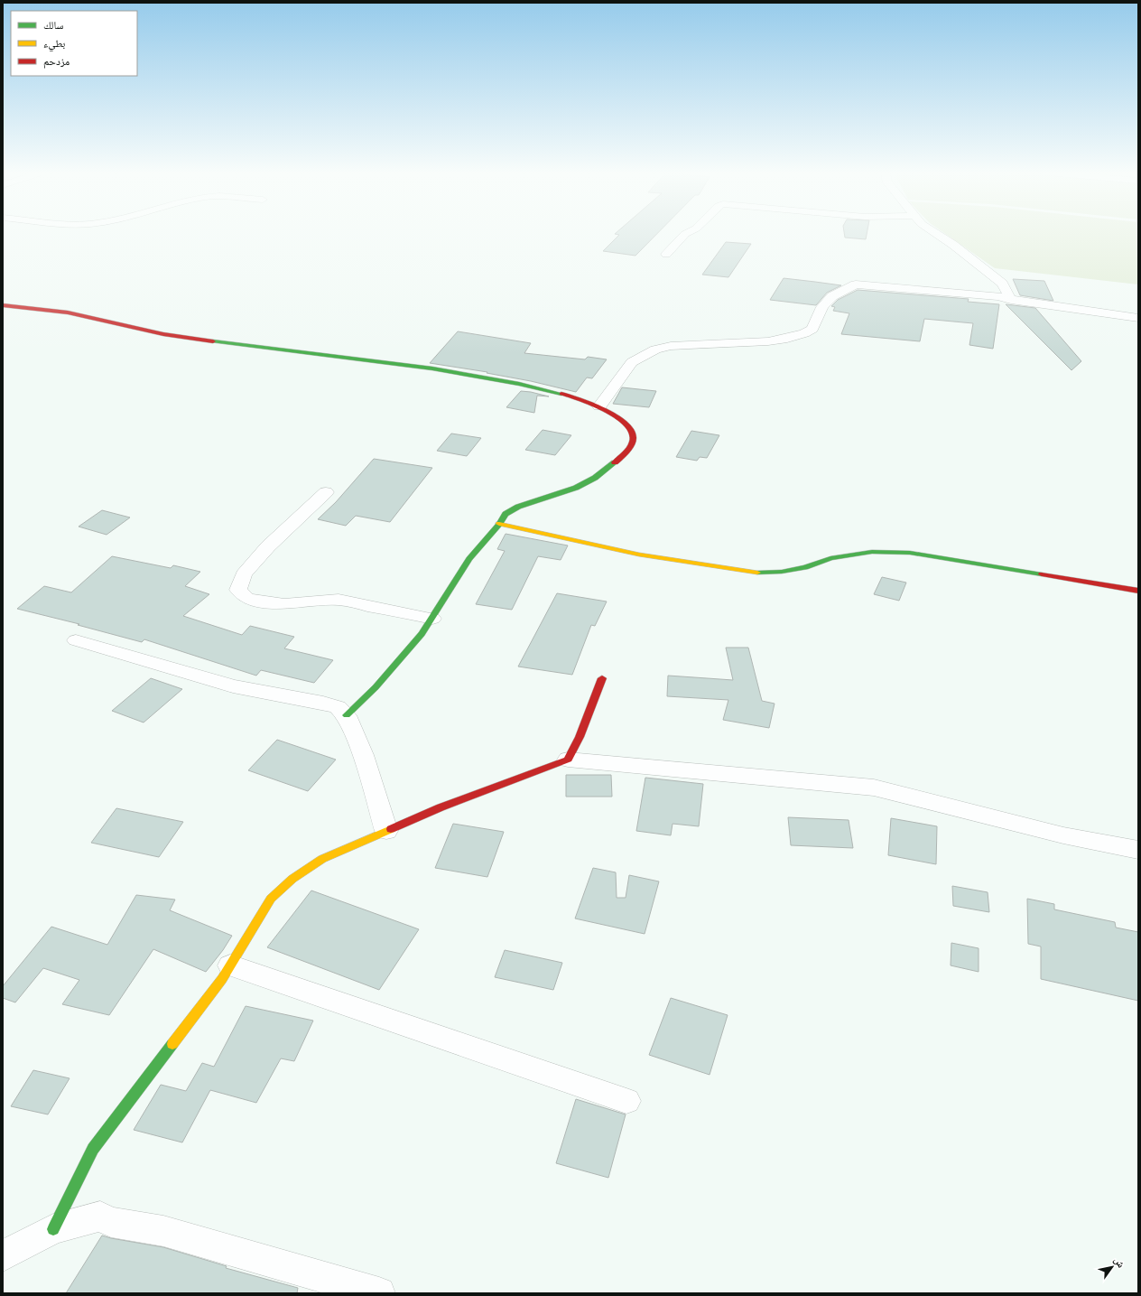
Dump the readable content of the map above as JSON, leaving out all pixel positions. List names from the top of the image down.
{
  "legend": ["سالك", "بطيء", "مزدحم"],
  "north": "top right"
}
